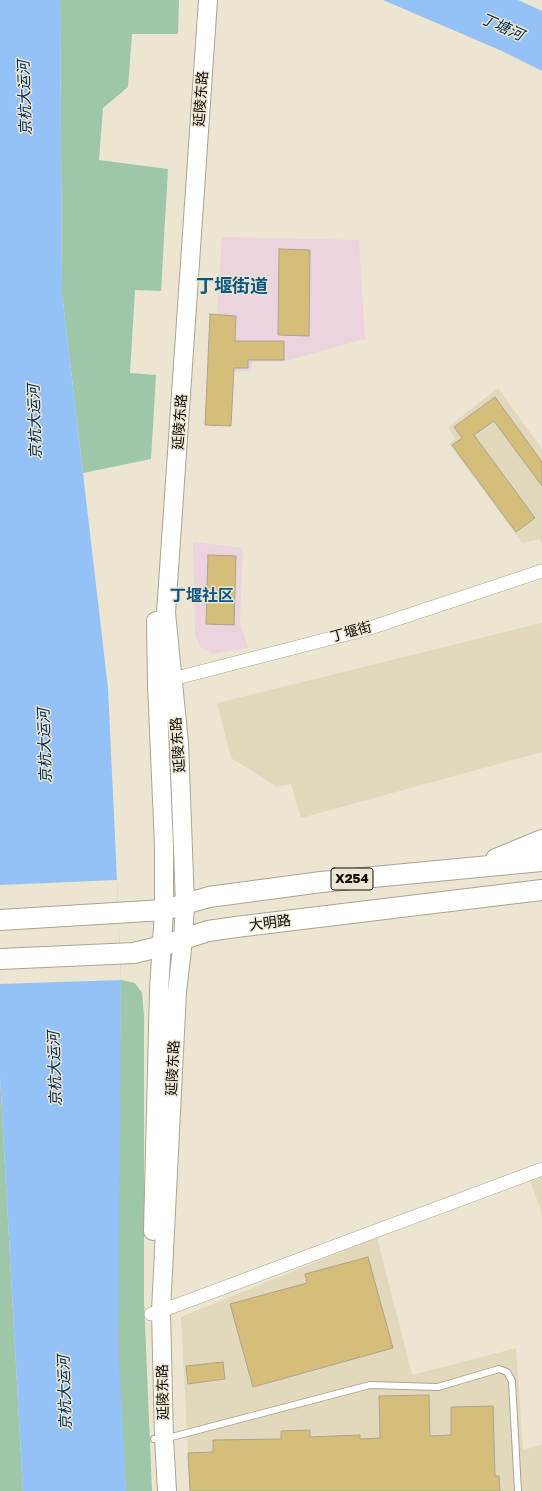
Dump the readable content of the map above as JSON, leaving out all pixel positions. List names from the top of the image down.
{
  "streets": {
    "main road": ["延陵东路", "X254", "大明路"],
    "street": ["丁堰街"]
  },
  "crossings": [
    ["延陵东路", "丁堰街"],
    ["延陵东路", "X254"],
    ["延陵东路", "大明路"]
  ],
  "districts": ["丁堰街道", "丁堰社区"],
  "water": ["丁塘河", "京杭大运河"]
}
